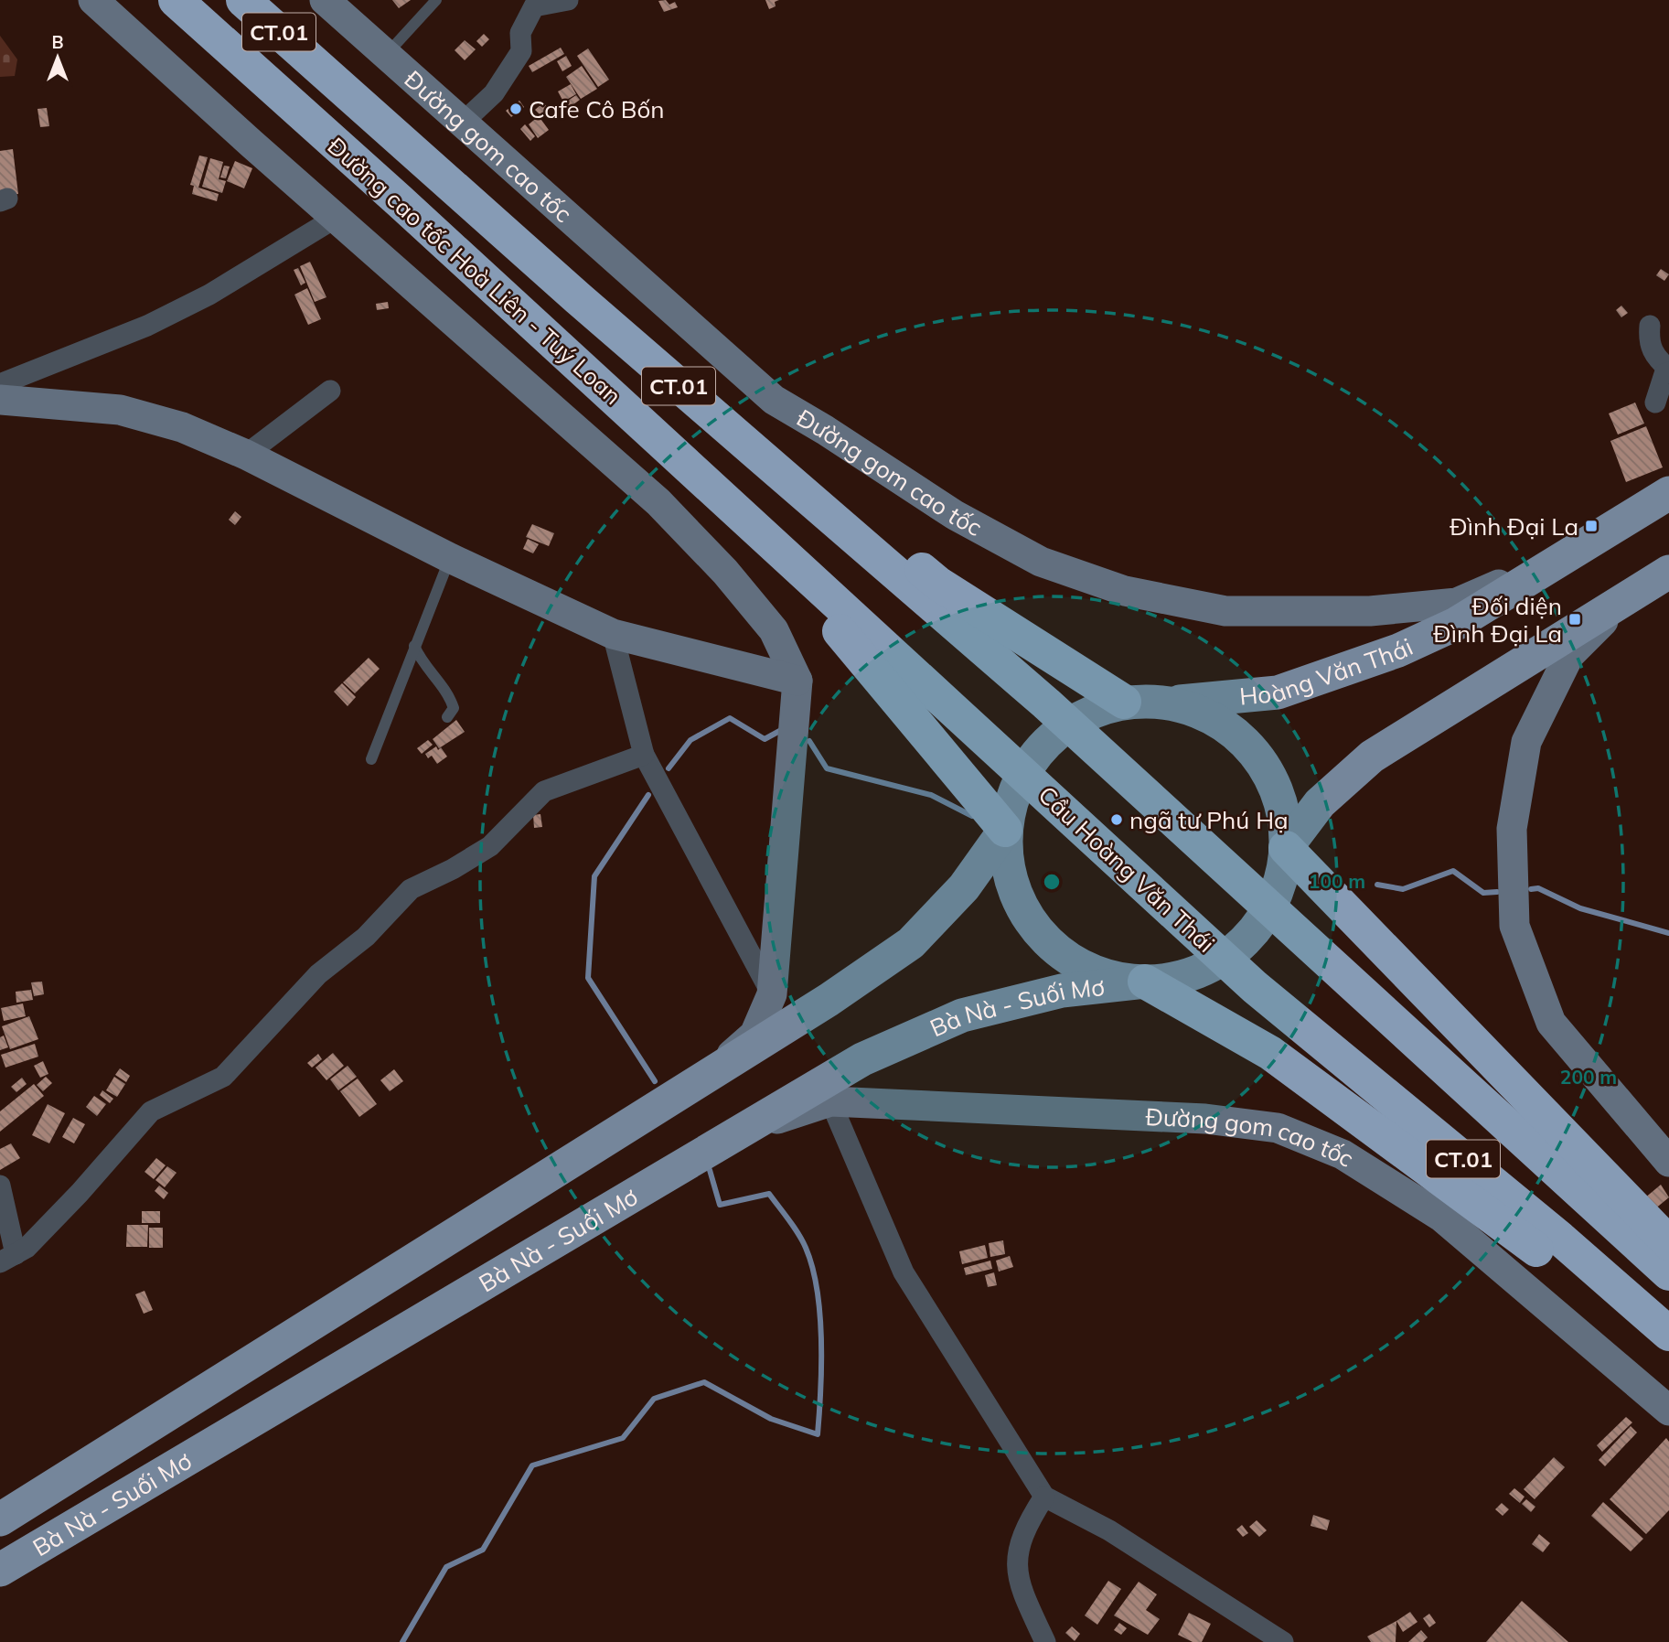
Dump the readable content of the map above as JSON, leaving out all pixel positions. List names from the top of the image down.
{
  "streets": {
    "highway": ["CT.01", "Đường cao tốc Hoà Liên - Tuý Loan", "Cầu Hoàng Văn Thái"],
    "main road": ["Đường gom cao tốc", "Hoàng Văn Thái", "Bà Nà - Suối Mơ"]
  },
  "crossings": [
    ["Đường gom cao tốc", "Hoàng Văn Thái"],
    ["Đường gom cao tốc", "Bà Nà - Suối Mơ"],
    ["Đường cao tốc Hoà Liên - Tuý Loan", "Cầu Hoàng Văn Thái"],
    ["Hoàng Văn Thái", "Bà Nà - Suối Mơ"]
  ],
  "places": {
    "other": ["Cafe Cô Bốn", "ngã tư Phú Hạ"],
    "transit": ["Đình Đại La", "Đối diện Đình Đại La"]
  },
  "north": "top",
  "rings": ["100 m", "200 m"]
}
